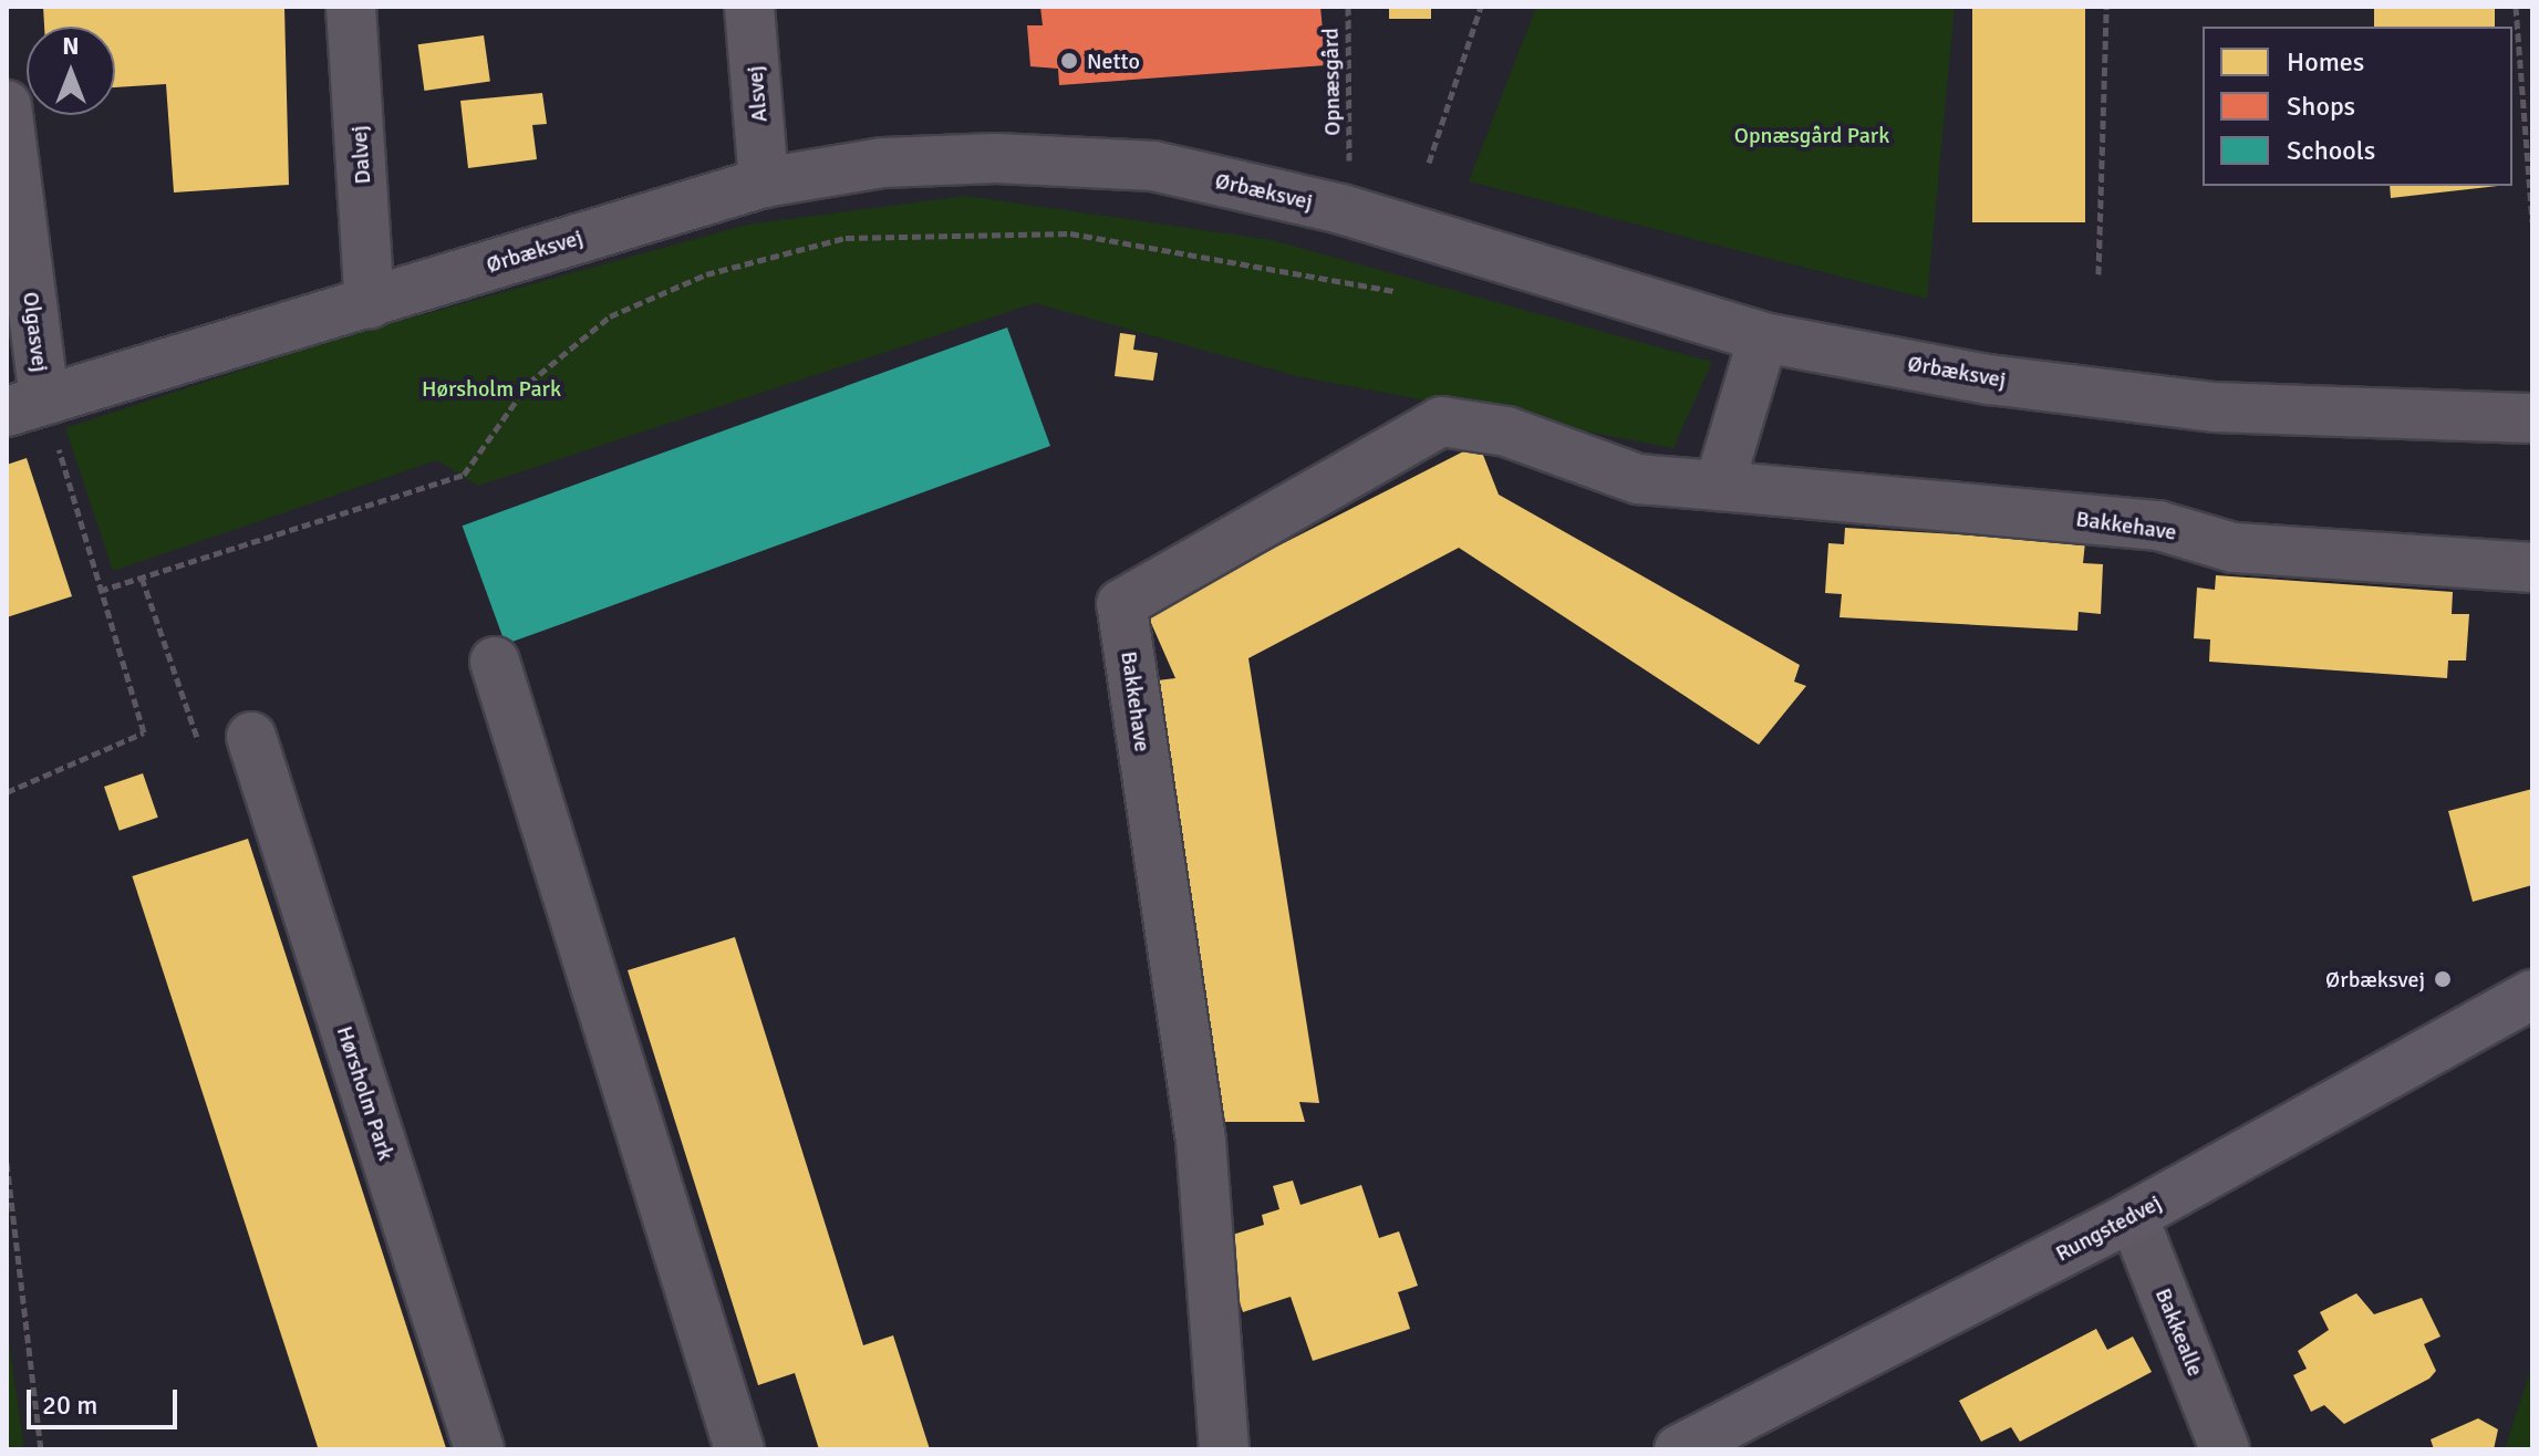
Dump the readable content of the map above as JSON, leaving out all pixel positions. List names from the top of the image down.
{
  "streets": {
    "main road": ["Rungstedvej"],
    "street": [
      "Alsvej",
      "Dalvej",
      "Ørbæksvej",
      "Olgasvej",
      "Bakkehave",
      "Hørsholm Park",
      "Bakkealle"
    ],
    "path": ["Opnæsgård"]
  },
  "crossings": [
    ["Opnæsgård", "Ørbæksvej"],
    ["Alsvej", "Ørbæksvej"],
    ["Dalvej", "Ørbæksvej"],
    ["Ørbæksvej", "Olgasvej"],
    ["Rungstedvej", "Bakkealle"]
  ],
  "parks": ["Opnæsgård Park", "Hørsholm Park"],
  "places": ["Netto", "Ørbæksvej"],
  "legend": ["Homes", "Shops", "Schools"],
  "scale_bar": "20 m",
  "north": "top"
}
